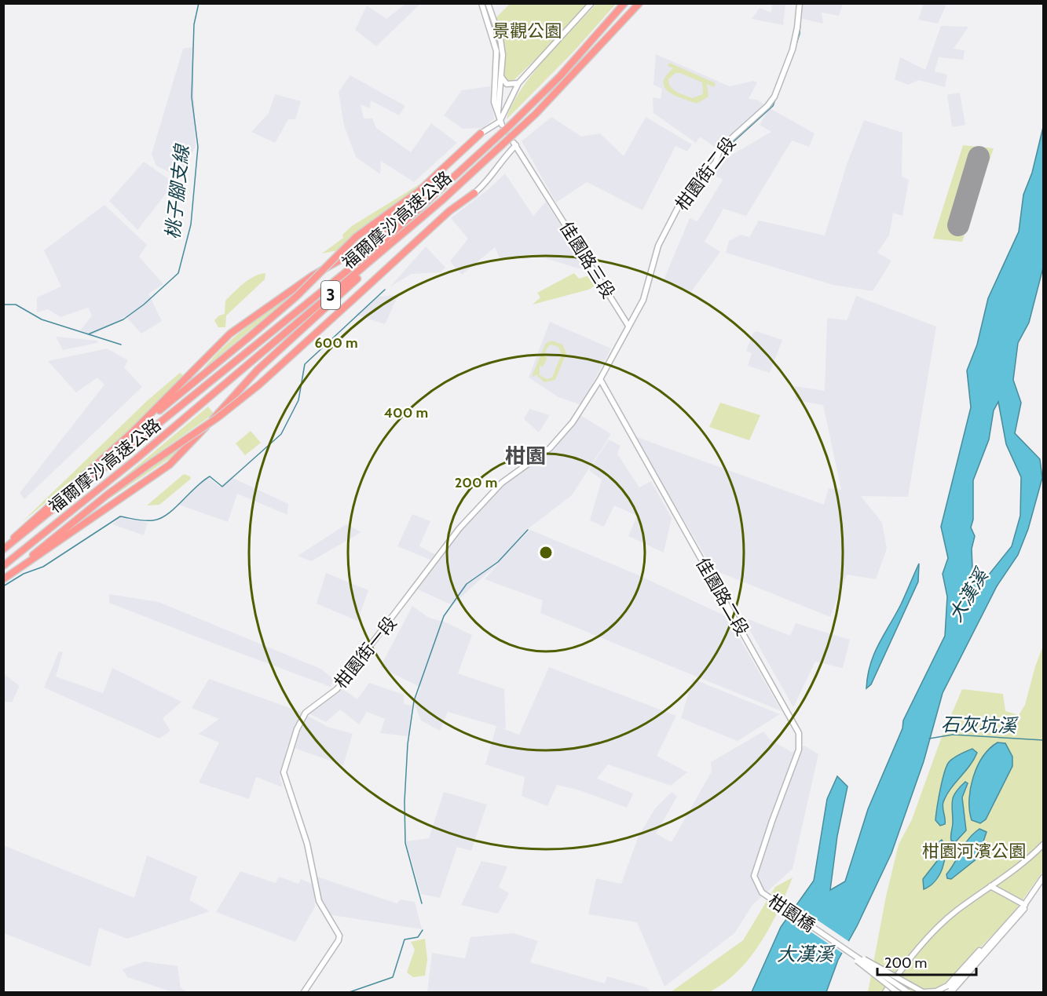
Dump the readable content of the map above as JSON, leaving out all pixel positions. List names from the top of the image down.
{
  "streets": {
    "highway": ["福爾摩沙高速公路", "3"],
    "street": [
      "柑園街二段",
      "佳園路三段",
      "佳園路二段",
      "柑園街一段",
      "柑園橋"
    ]
  },
  "crossings": [
    ["柑園街二段", "佳園路三段"],
    ["佳園路二段", "柑園街一段"],
    ["佳園路二段", "柑園橋"]
  ],
  "districts": ["柑園"],
  "water": ["桃子腳支線", "大漢溪", "石灰坑溪"],
  "parks": ["景觀公園", "柑園河濱公園"],
  "scale_bar": "200 m",
  "rings": ["600 m", "400 m", "200 m"]
}
